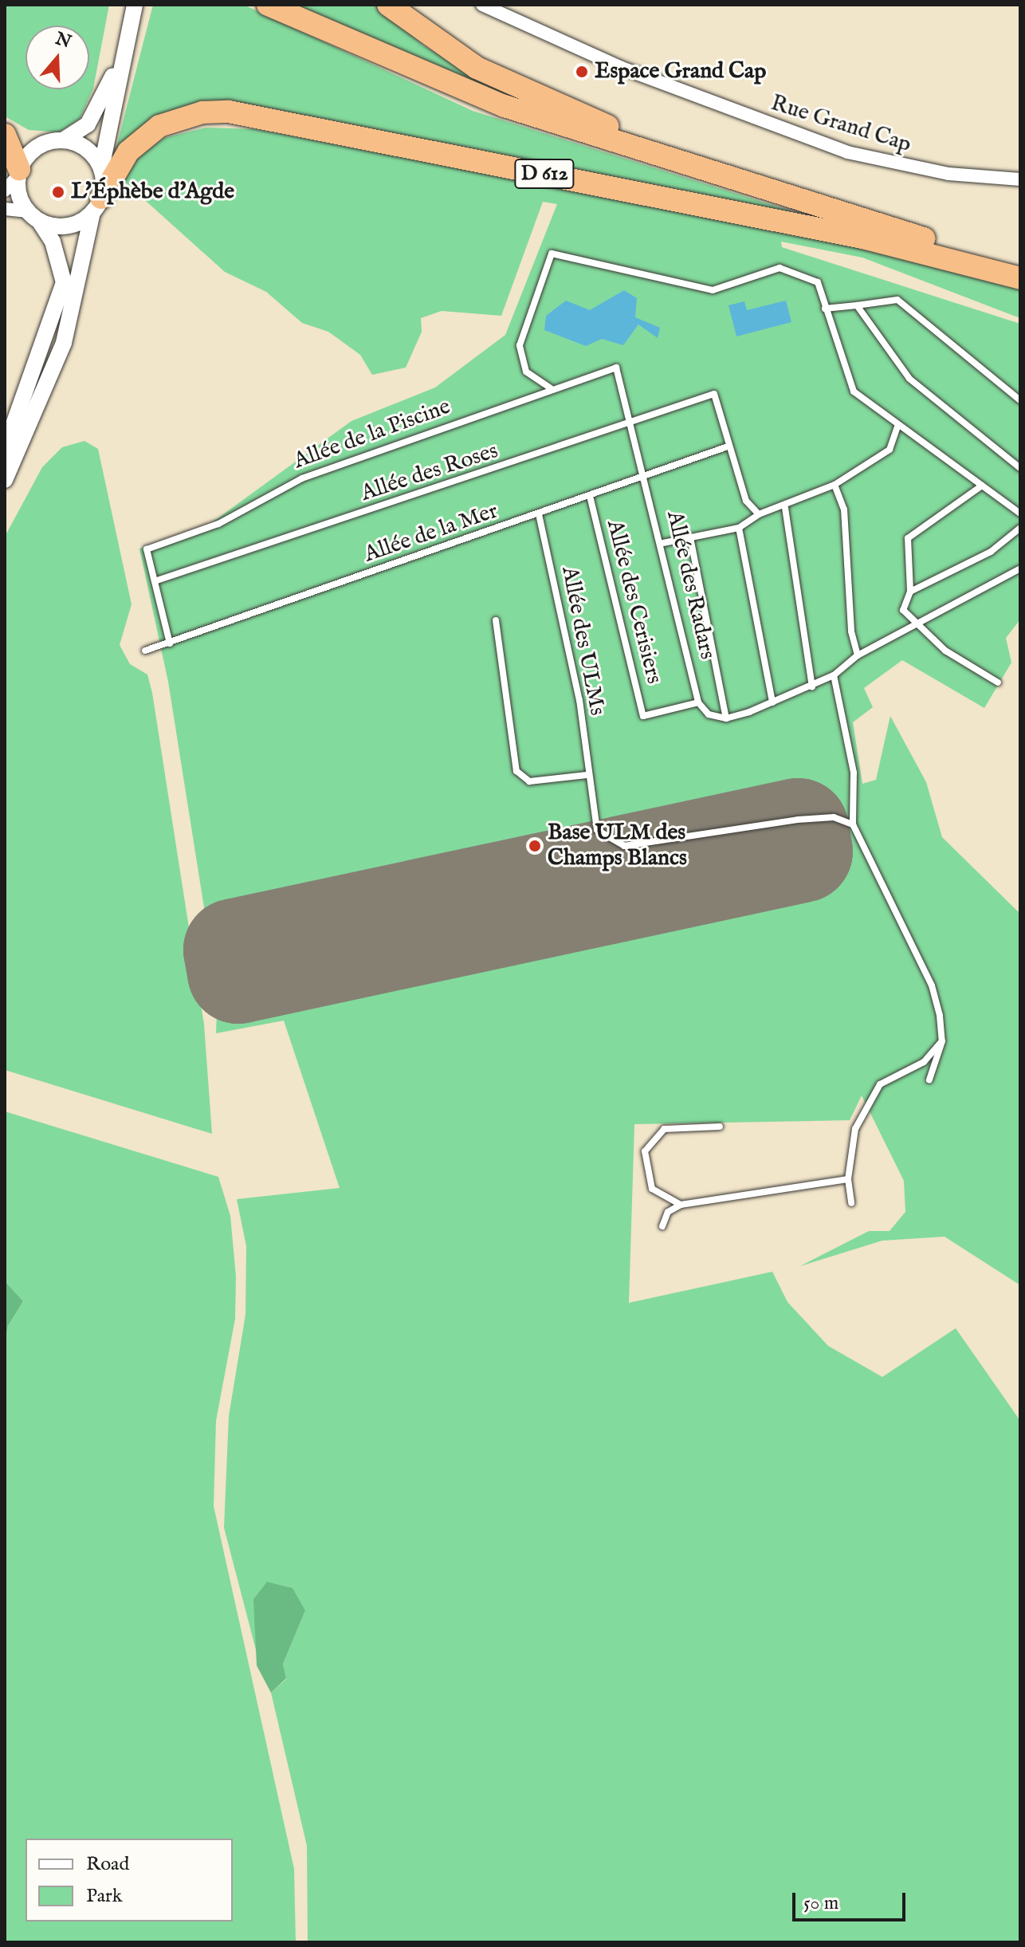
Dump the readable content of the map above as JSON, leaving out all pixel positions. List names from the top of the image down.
{
  "streets": {
    "highway": ["D 612"],
    "street": ["Rue Grand Cap"],
    "lane": [
      "Allée de la Piscine",
      "Allée des Roses",
      "Allée de la Mer",
      "Allée des Radars",
      "Allée des Cerisiers",
      "Allée des ULMs"
    ]
  },
  "crossings": [
    ["Allée de la Piscine", "Allée des Roses"],
    ["Allée de la Piscine", "Allée des Radars"],
    ["Allée des Roses", "Allée de la Mer"],
    ["Allée des Roses", "Allée des Radars"],
    ["Allée de la Mer", "Allée des Radars"],
    ["Allée de la Mer", "Allée des Cerisiers"],
    ["Allée de la Mer", "Allée des ULMs"],
    ["Allée des Radars", "Allée des Cerisiers"]
  ],
  "places": ["Espace Grand Cap", "L'Éphèbe d'Agde", "Base ULM des Champs Blancs"],
  "legend": ["Road", "Park"],
  "scale_bar": "50 m",
  "north": "top"
}
